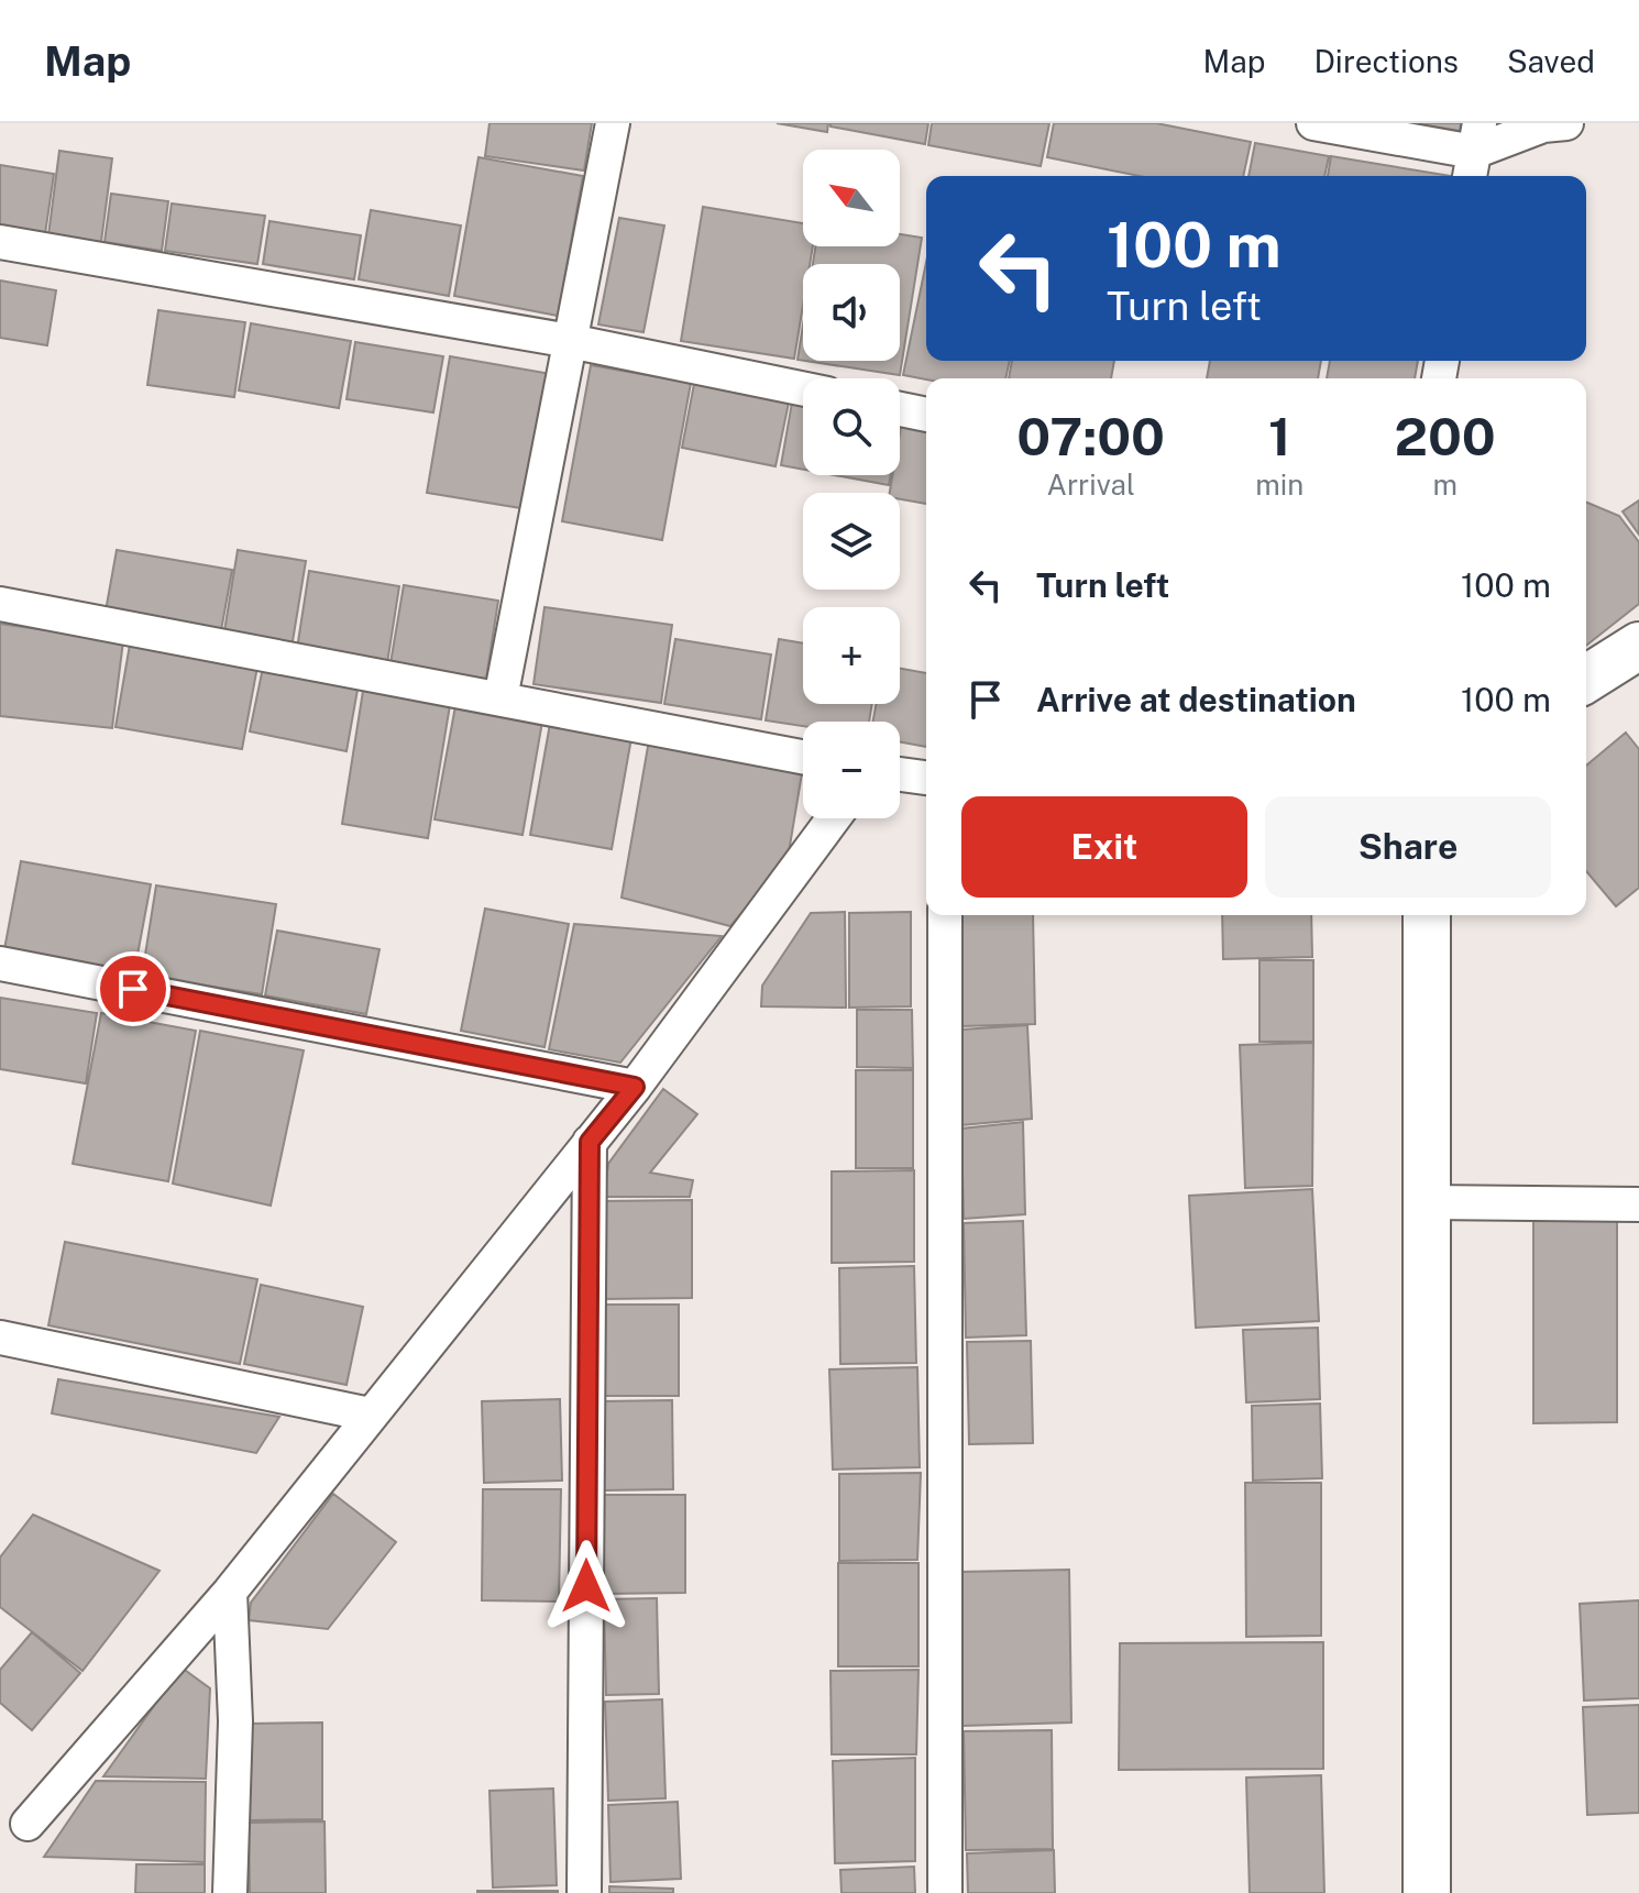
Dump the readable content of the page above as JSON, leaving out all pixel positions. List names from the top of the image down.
{
  "north": "top left",
  "page": {
    "header": "Map",
    "nav": ["Map", "Directions", "Saved"],
    "map_buttons": ["+", "−"],
    "turn": ["100 m", "Turn left"],
    "eta": [
      "07:00",
      "Arrival",
      "1",
      "min",
      "200",
      "m"
    ],
    "list": [
      {
        "name": "Turn left",
        "value": "100 m"
      },
      {
        "name": "Arrive at destination",
        "value": "100 m"
      }
    ],
    "buttons": ["Exit", "Share"]
  }
}
